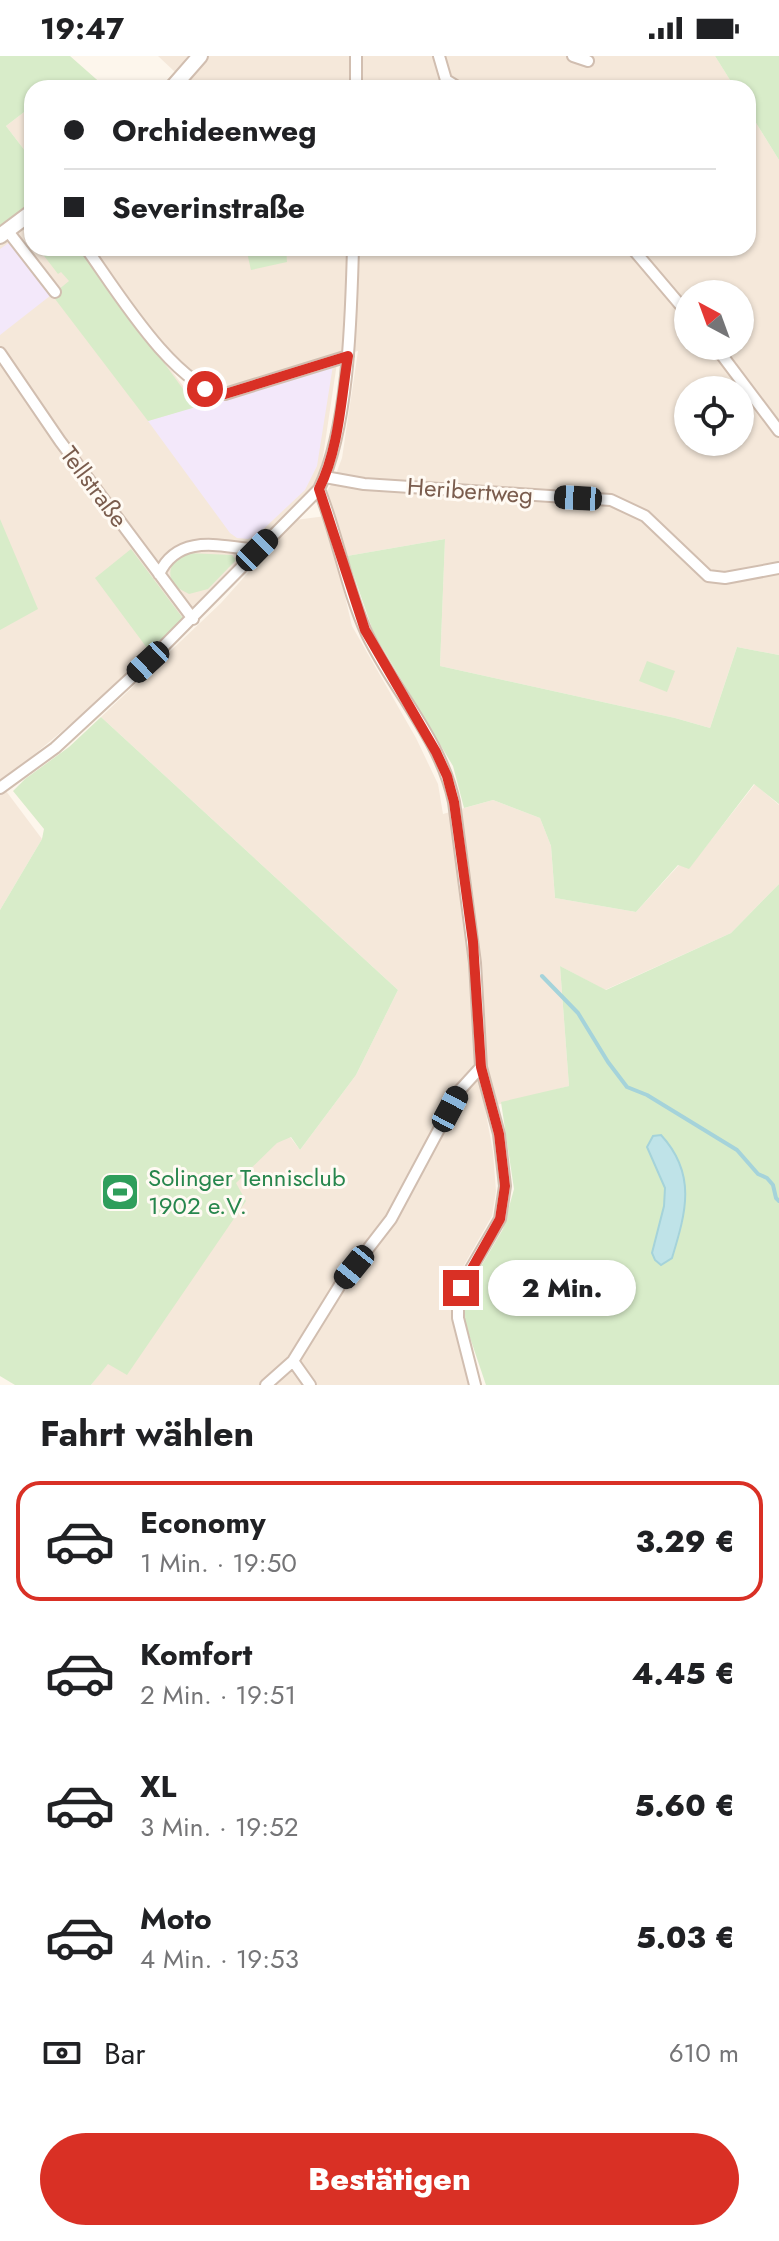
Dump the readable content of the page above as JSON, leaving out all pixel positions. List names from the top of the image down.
{
  "streets": {
    "street": ["Tellstraße", "Heribertweg"]
  },
  "places": {
    "sports": ["Solinger Tennisclub 1902 e.V."]
  },
  "north": "top left",
  "page": {
    "status": "19:47",
    "banner": ["Orchideenweg", "Severinstraße"],
    "bubble": "2 Min.",
    "heading": "Fahrt wählen",
    "list": [
      {
        "name": "Economy",
        "note": "1 Min. · 19:50",
        "value": "3.29 €"
      },
      {
        "name": "Komfort",
        "note": "2 Min. · 19:51",
        "value": "4.45 €"
      },
      {
        "name": "XL",
        "note": "3 Min. · 19:52",
        "value": "5.60 €"
      },
      {
        "name": "Moto",
        "note": "4 Min. · 19:53",
        "value": "5.03 €"
      }
    ],
    "pay": ["Bar", "610 m"],
    "buttons": "Bestätigen"
  }
}
